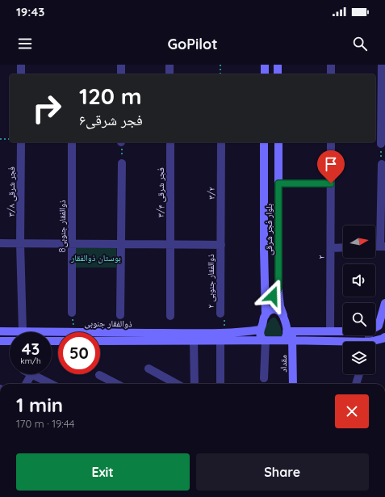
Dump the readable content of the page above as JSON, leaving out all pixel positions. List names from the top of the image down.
{
  "streets": {
    "main road": ["بلوار فجر شرقی", "ذوالفقار جنوبی", "مقداد"],
    "street": [
      "۳/۸ فجر شرقی",
      "۳/۴ فجر شرقی",
      "۳/۲",
      "8ذوالفقار جنوبی",
      "۲",
      "۲ ذوالفقار جنوبی"
    ]
  },
  "crossings": [
    ["۳/۸ فجر شرقی", "ذوالفقار جنوبی"],
    ["۳/۲", "۲ ذوالفقار جنوبی"],
    ["بلوار فجر شرقی", "مقداد"],
    ["۲ ذوالفقار جنوبی", "ذوالفقار جنوبی"],
    ["ذوالفقار جنوبی", "مقداد"]
  ],
  "parks": ["بوستان ذوالفقار"],
  "north": "right",
  "page": {
    "status": "19:43",
    "header": "GoPilot",
    "turn": ["120 m", "فجر شرقی۶"],
    "speed": "43 km/h",
    "limit": "50",
    "heading": ["1 min", "170 m · 19:44"],
    "buttons": ["Exit", "Share"]
  }
}
